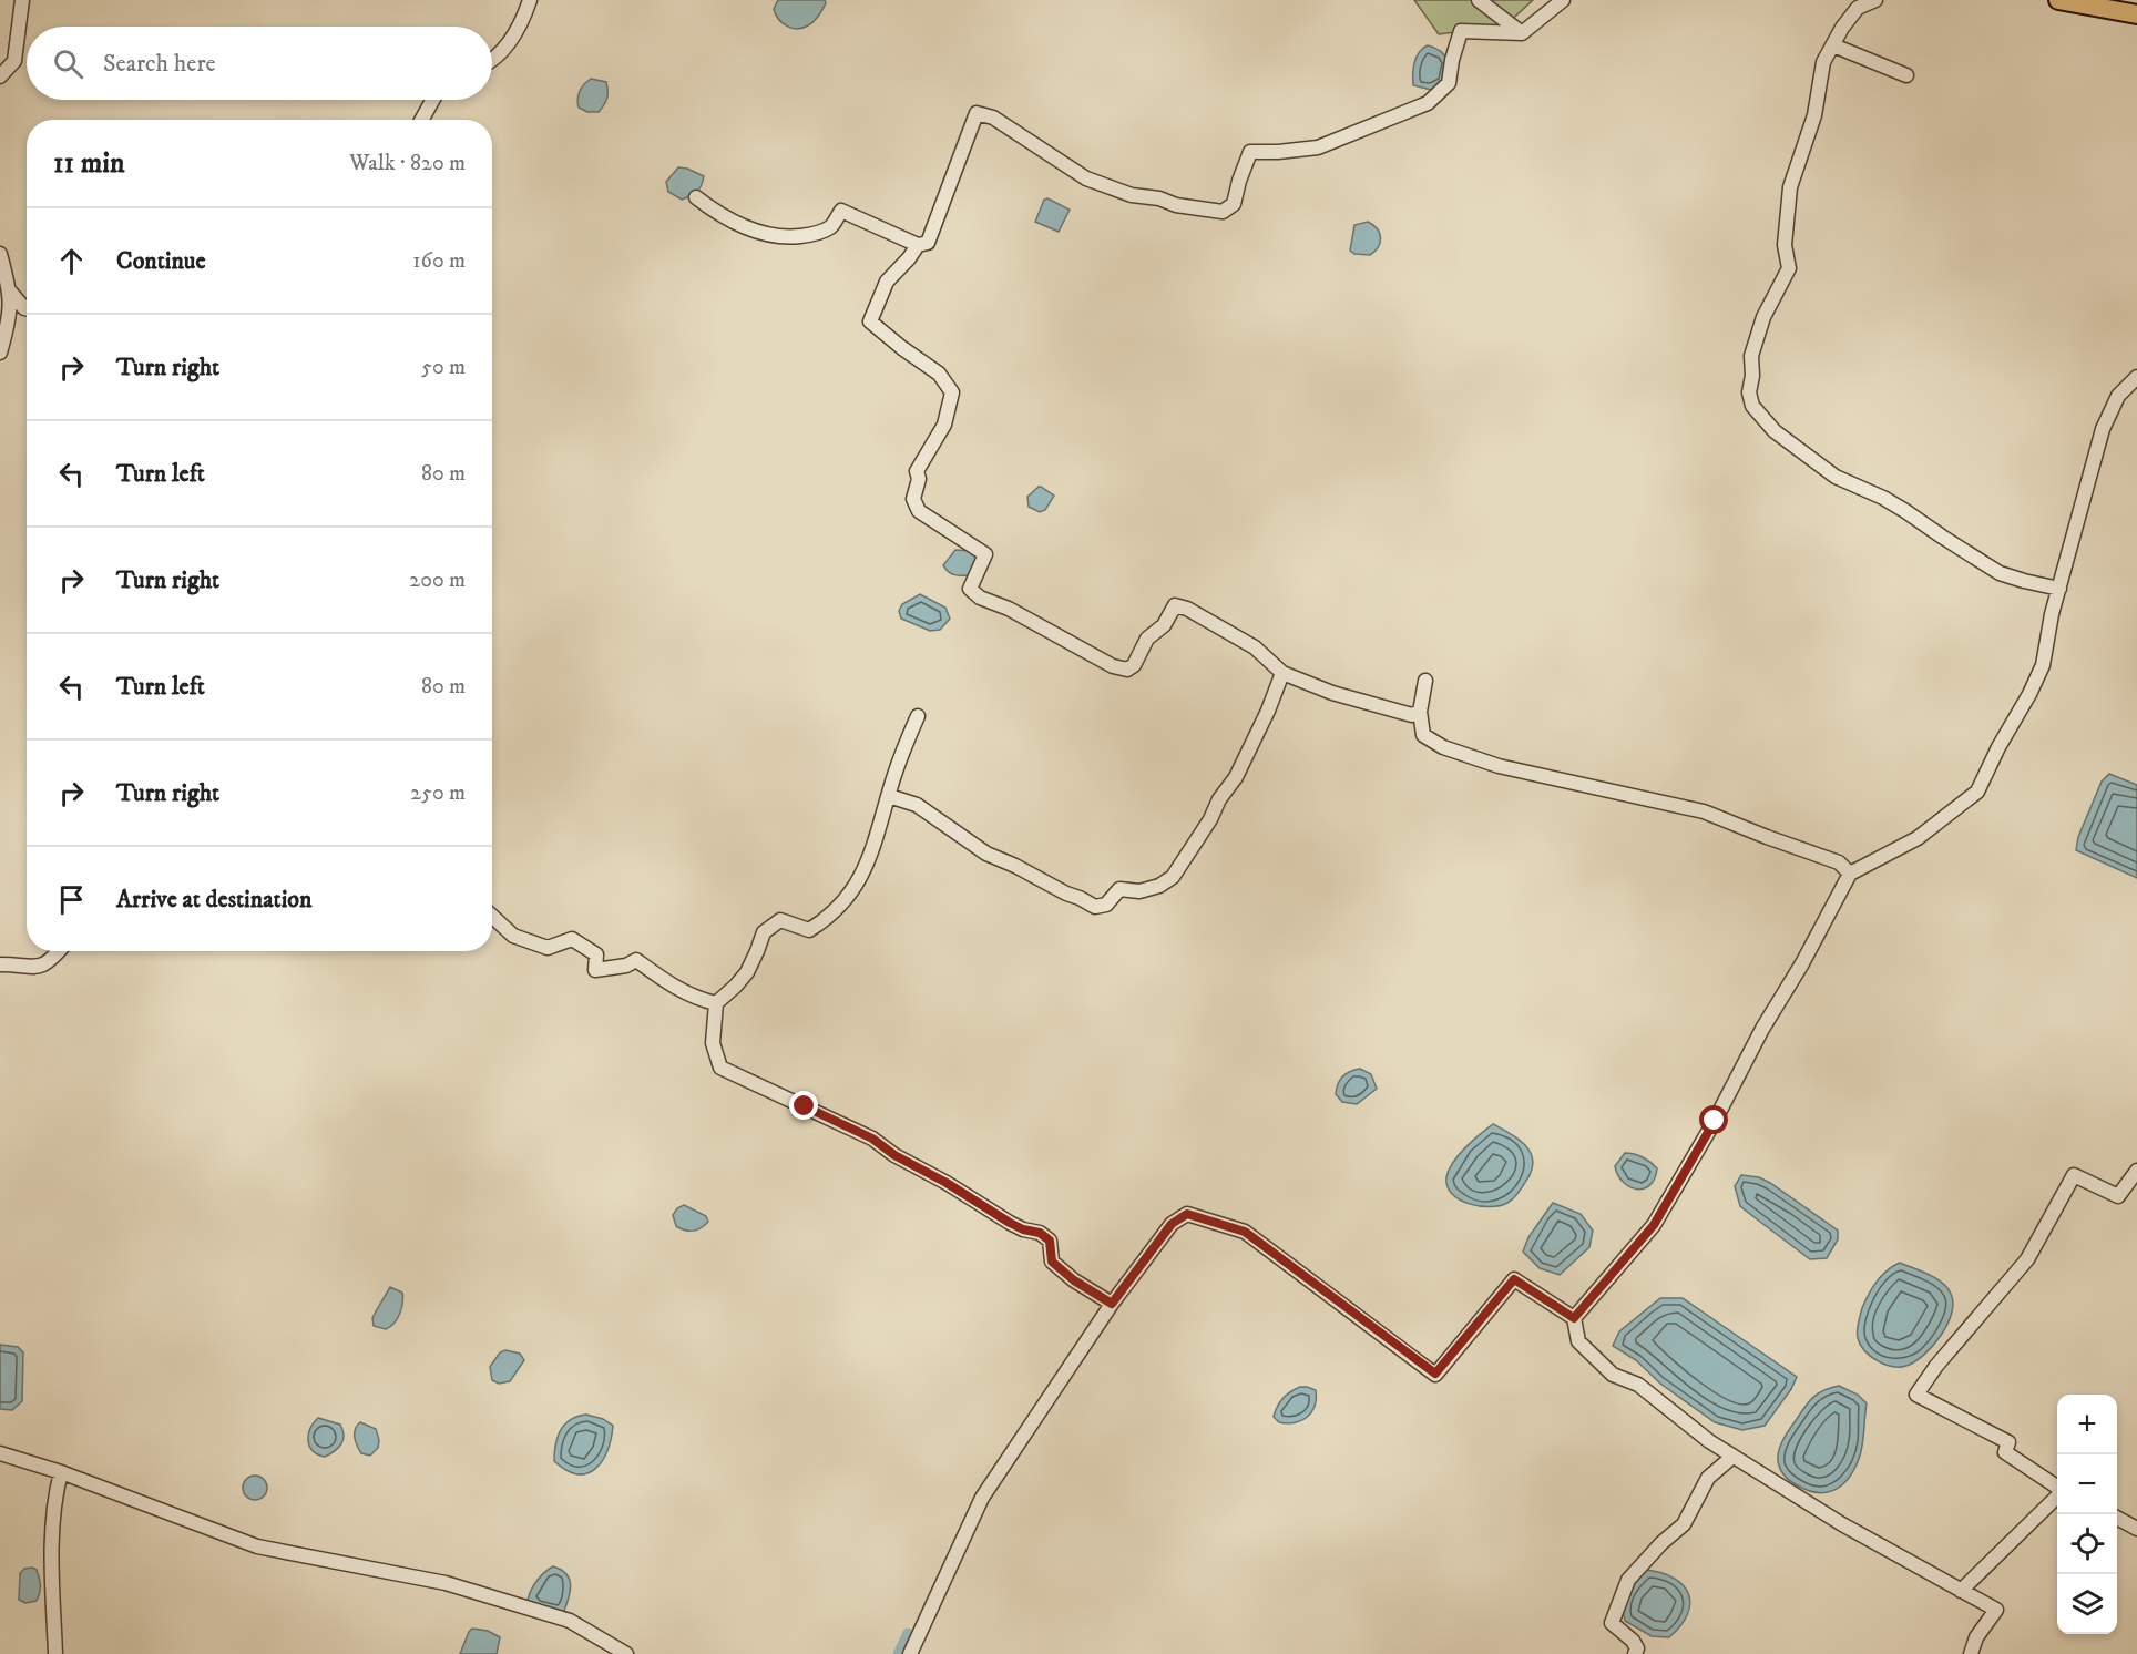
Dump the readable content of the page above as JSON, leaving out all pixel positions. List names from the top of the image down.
{
  "page": {
    "search": "Search here",
    "heading": ["11 min", "Walk · 820 m"],
    "list": [
      ["Continue", "160 m"],
      ["Turn right", "50 m"],
      ["Turn left", "80 m"],
      ["Turn right", "200 m"],
      ["Turn left", "80 m"],
      ["Turn right", "250 m"],
      "Arrive at destination"
    ],
    "map_buttons": ["+", "−"]
  }
}
